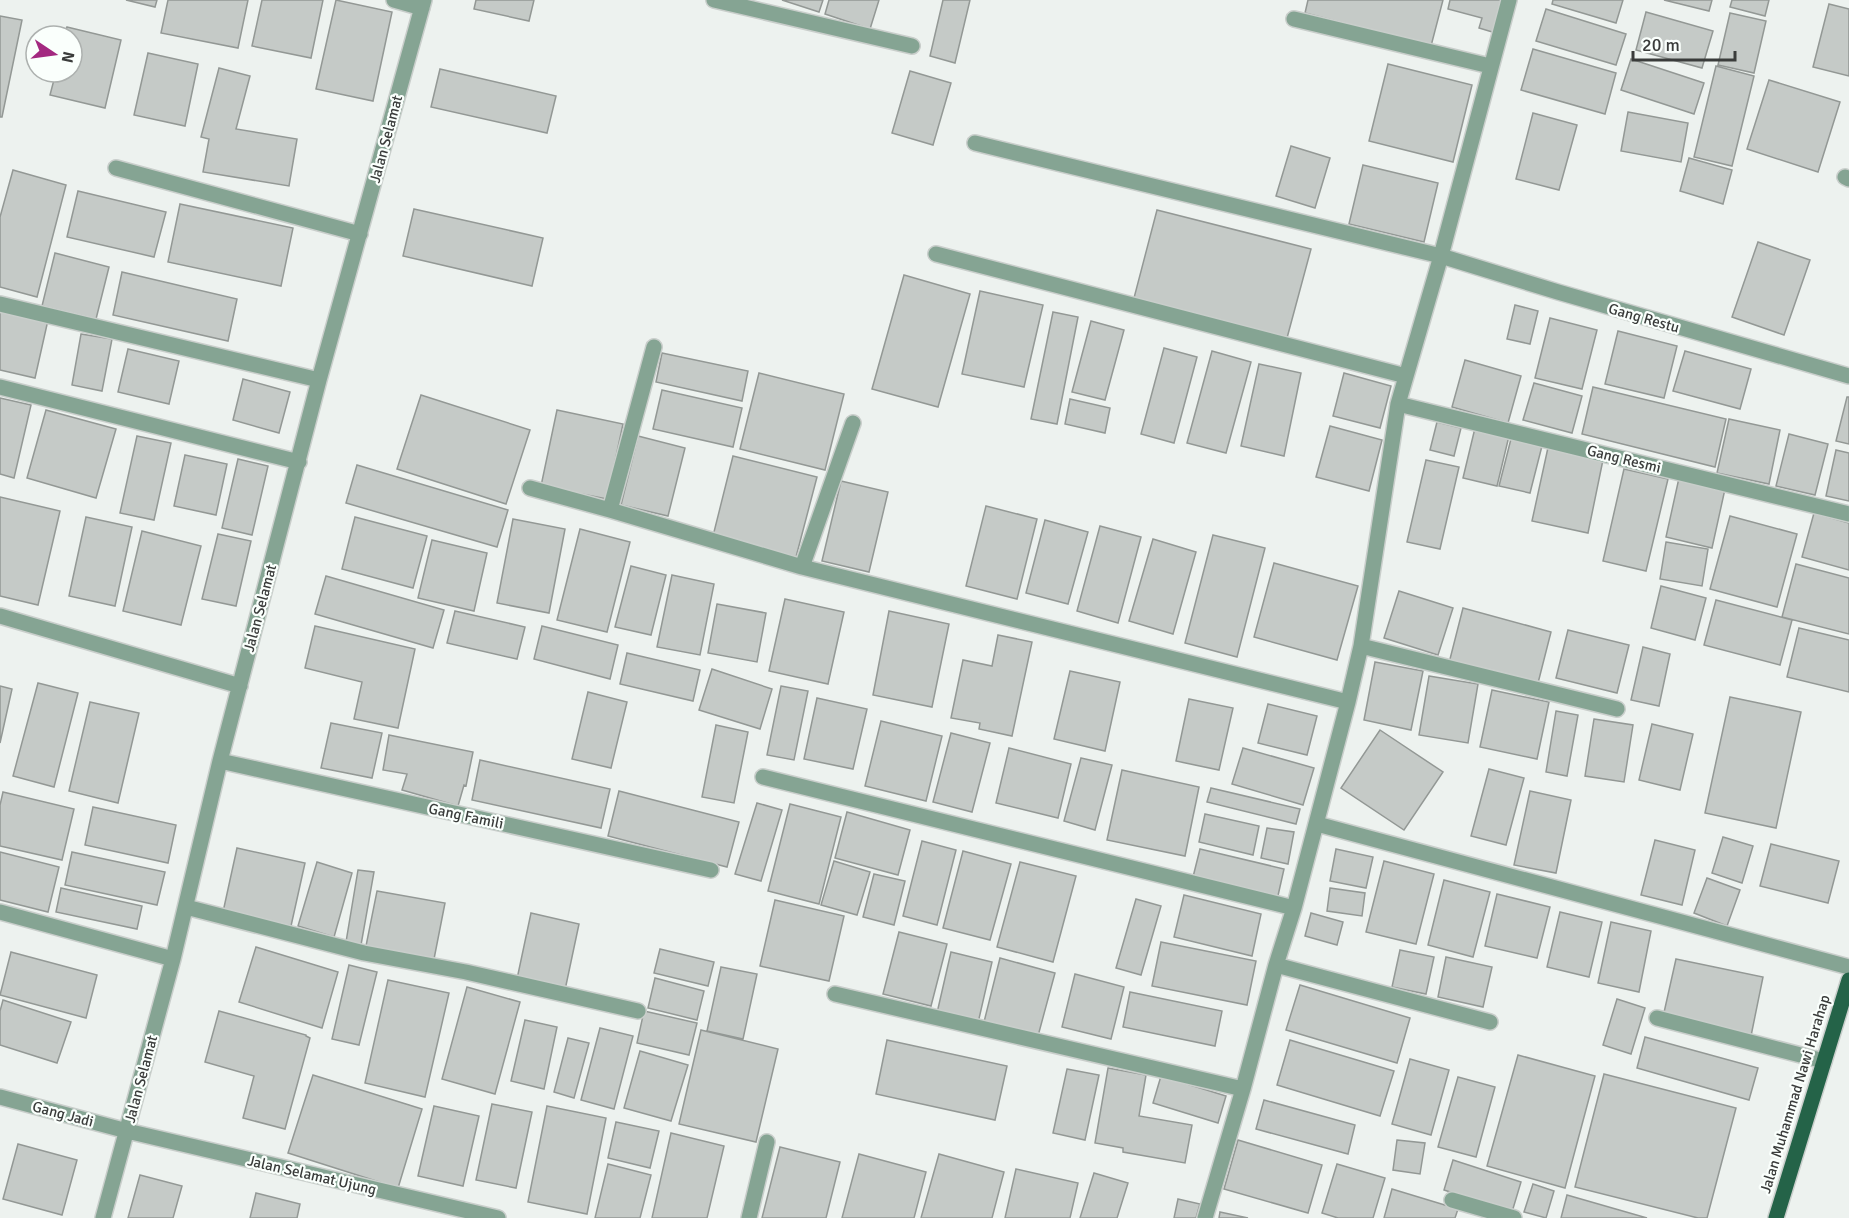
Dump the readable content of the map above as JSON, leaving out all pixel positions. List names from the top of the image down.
{
  "streets": {
    "main road": ["Jalan Muhammad Nawi Harahap"],
    "street": [
      "Jalan Selamat",
      "Gang Restu",
      "Gang Resmi",
      "Gang Famili",
      "Gang Jadi",
      "Jalan Selamat Ujung"
    ]
  },
  "crossings": [
    ["Jalan Selamat", "Gang Famili"],
    ["Jalan Selamat", "Gang Jadi"],
    ["Jalan Selamat", "Jalan Selamat Ujung"],
    ["Gang Jadi", "Jalan Selamat Ujung"]
  ],
  "scale_bar": "20 m",
  "north": "right"
}
